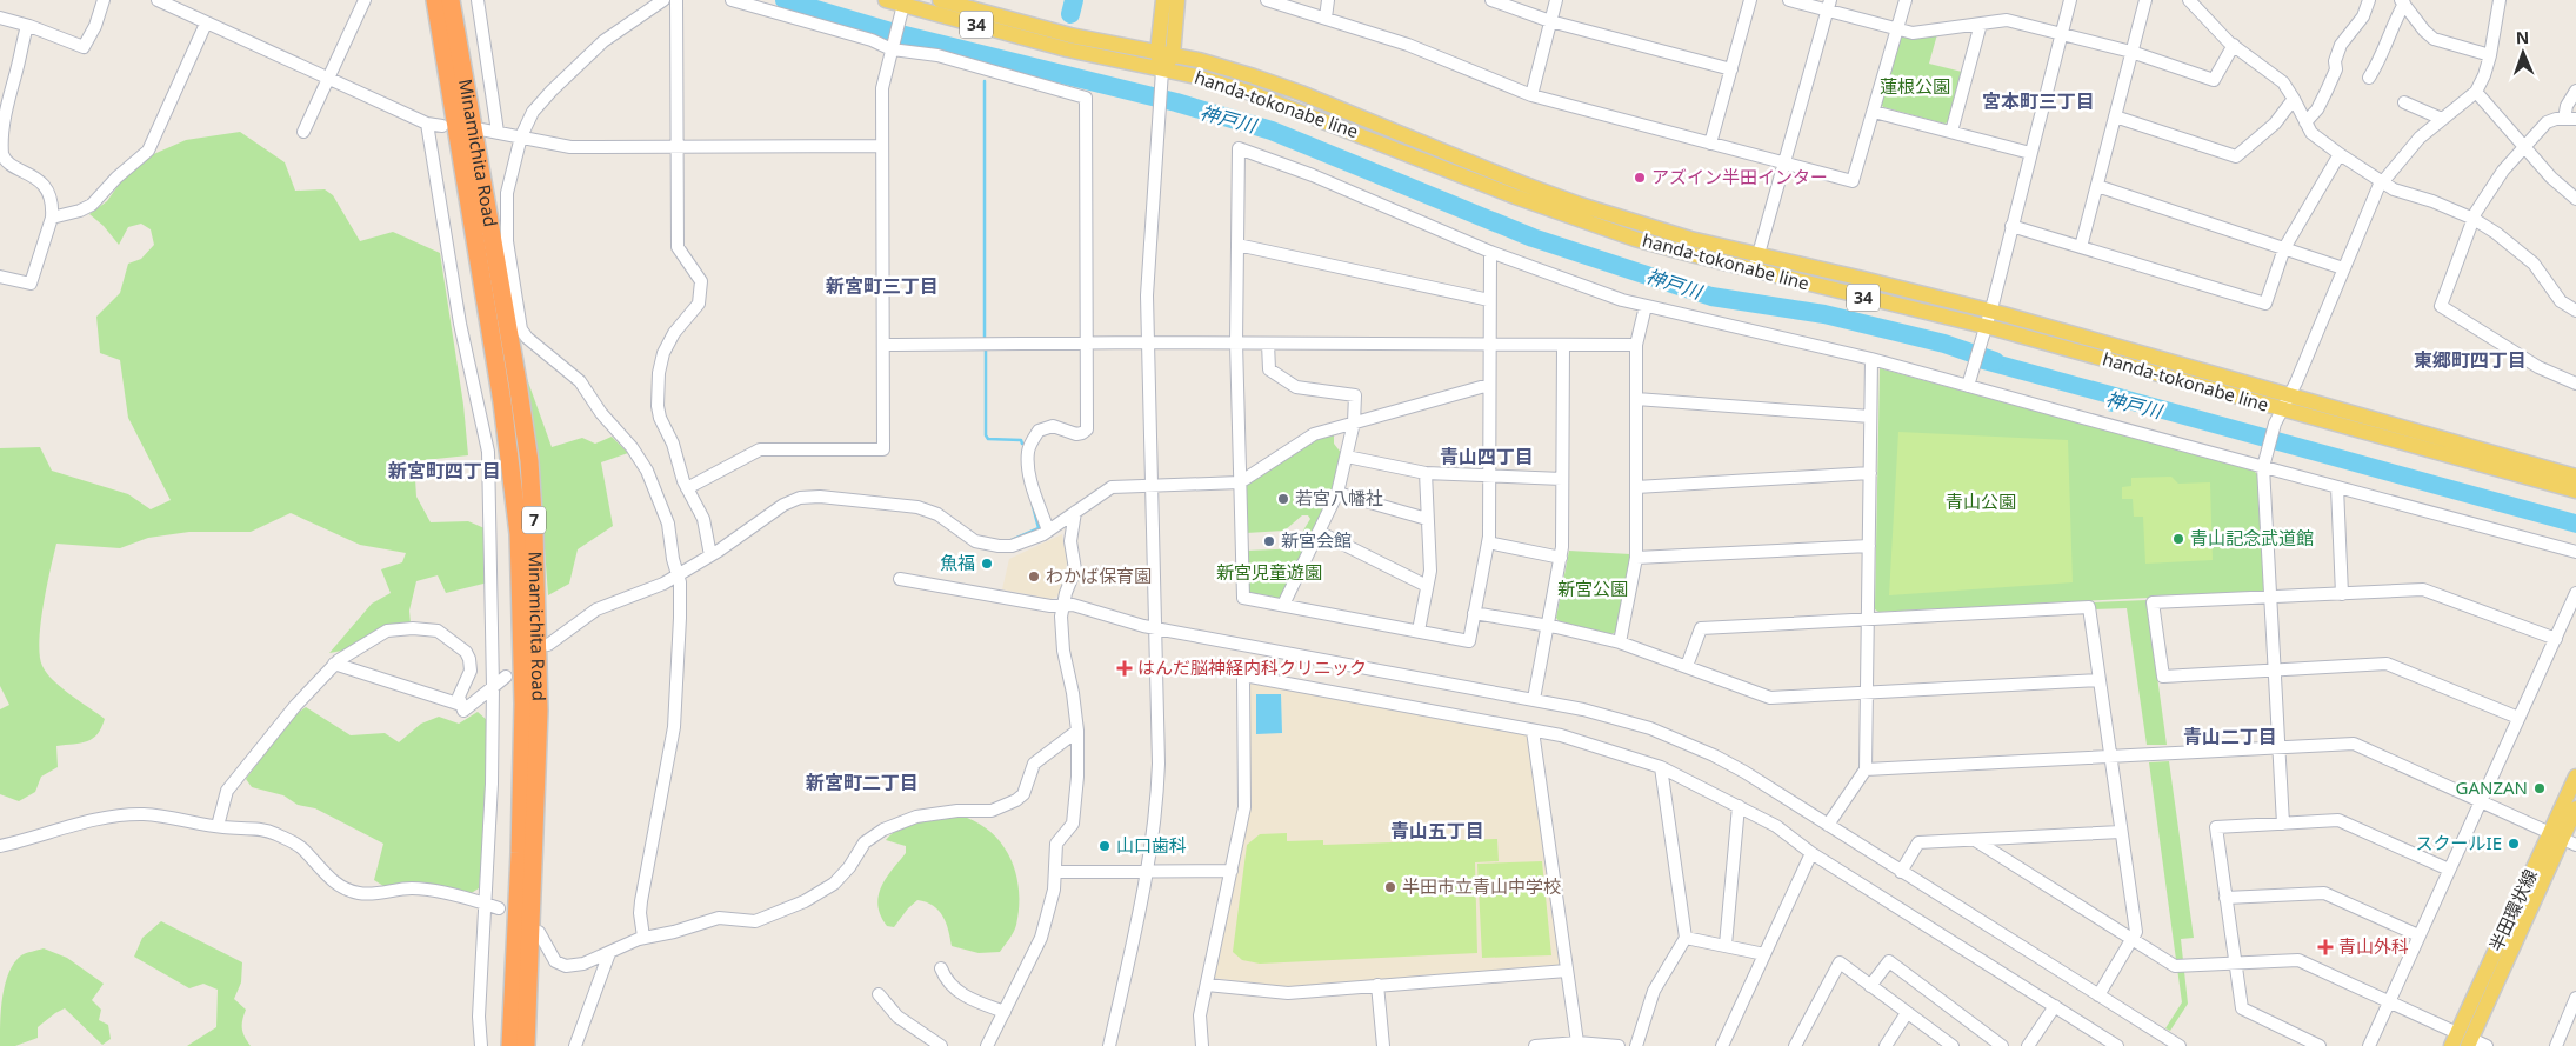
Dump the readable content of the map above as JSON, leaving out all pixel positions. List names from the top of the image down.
{
  "streets": {
    "highway": ["Minamichita Road", "7"],
    "main road": ["34", "handa-tokonabe line", "半田環状線"]
  },
  "districts": [
    "宮本町三丁目",
    "新宮町三丁目",
    "東郷町四丁目",
    "青山四丁目",
    "新宮町四丁目",
    "青山二丁目",
    "新宮町二丁目",
    "青山五丁目"
  ],
  "water": ["神戸川"],
  "parks": [
    "蓮根公園",
    "青山公園",
    "新宮児童遊園",
    "新宮公園"
  ],
  "places": {
    "other": [
      "アズイン半田インター",
      "若宮八幡社",
      "青山記念武道館",
      "新宮会館",
      "魚福",
      "わかば保育園",
      "GANZAN",
      "スクールIE",
      "山口歯科",
      "半田市立青山中学校"
    ],
    "health": ["はんだ脳神経内科クリニック", "青山外科"]
  },
  "north": "top"
}
